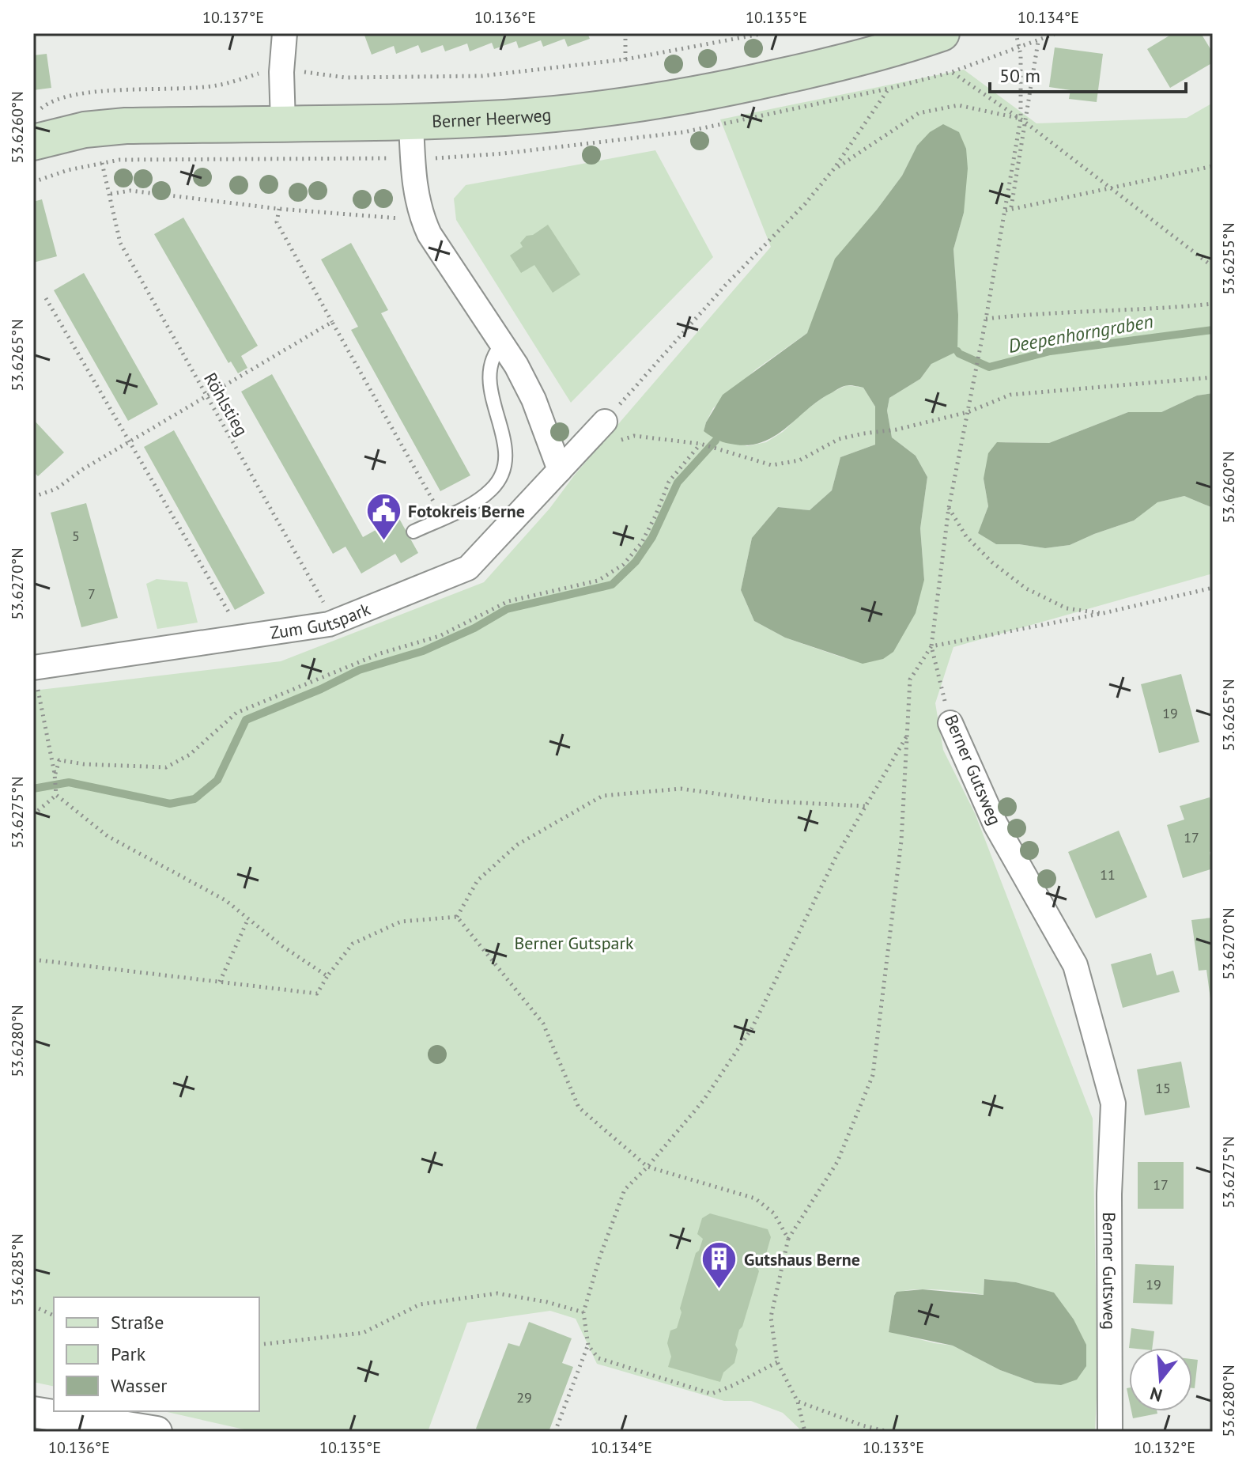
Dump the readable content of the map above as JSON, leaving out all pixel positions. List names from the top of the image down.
{
  "streets": {
    "main road": ["Berner Heerweg"],
    "street": ["Zum Gutspark", "Berner Gutsweg"],
    "path": ["Röhlstieg"]
  },
  "crossings": [
    ["Röhlstieg", "Zum Gutspark"]
  ],
  "water": ["Deepenhorngraben"],
  "parks": ["Berner Gutspark"],
  "places": {
    "public building": ["Fotokreis Berne"],
    "building": ["Gutshaus Berne"]
  },
  "house_numbers": [
    "5",
    "7",
    "19",
    "17",
    "11",
    "15",
    "17",
    "19",
    "29"
  ],
  "legend": ["Straße", "Park", "Wasser"],
  "scale_bar": "50 m",
  "north": "bottom",
  "coordinates": [
    "10.137°E",
    "10.136°E",
    "10.135°E",
    "10.134°E",
    "53.6260°N",
    "53.6255°N",
    "53.6265°N",
    "53.6270°N",
    "53.6275°N",
    "53.6280°N",
    "53.6285°N",
    "10.133°E",
    "10.132°E"
  ]
}
